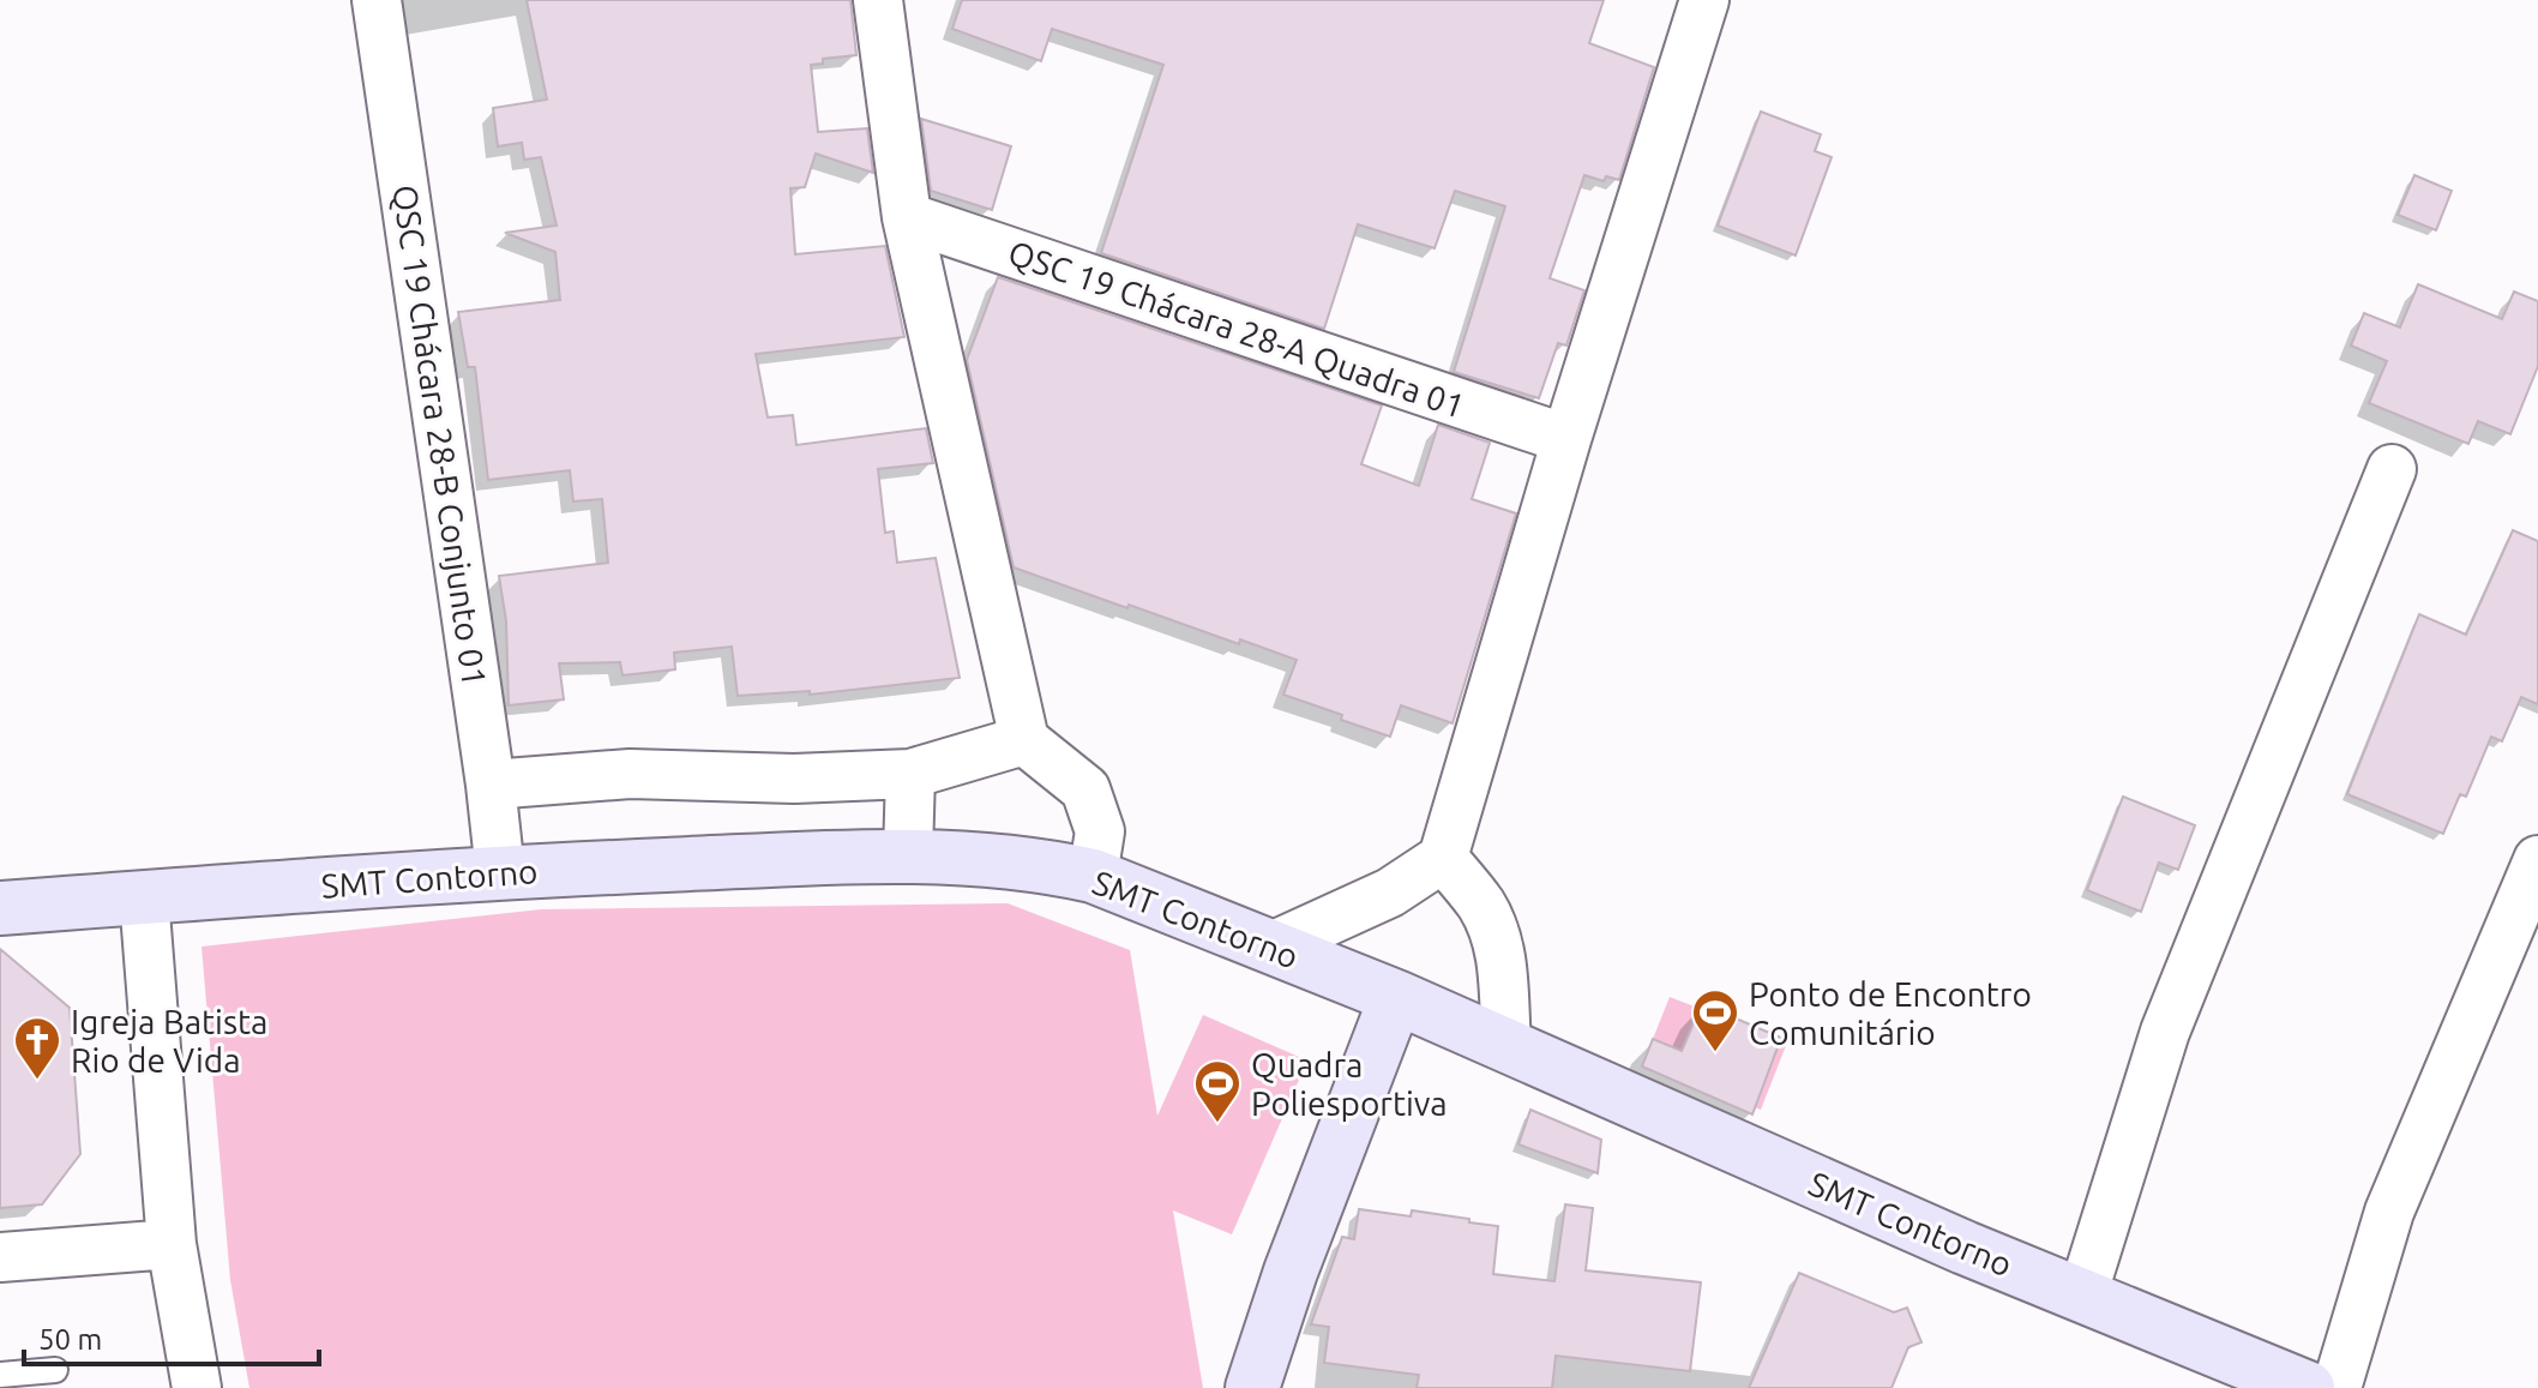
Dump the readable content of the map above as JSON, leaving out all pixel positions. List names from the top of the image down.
{
  "streets": {
    "street": ["QSC 19 Chácara 28-A Quadra 01", "QSC 19 Chácara 28-B Conjunto 01", "SMT Contorno"]
  },
  "crossings": [
    ["QSC 19 Chácara 28-B Conjunto 01", "SMT Contorno"]
  ],
  "places": {
    "sports": ["Ponto de Encontro Comunitário", "Quadra Poliesportiva"],
    "church": ["Igreja Batista Rio de Vida"]
  },
  "scale_bar": "50 m"
}
